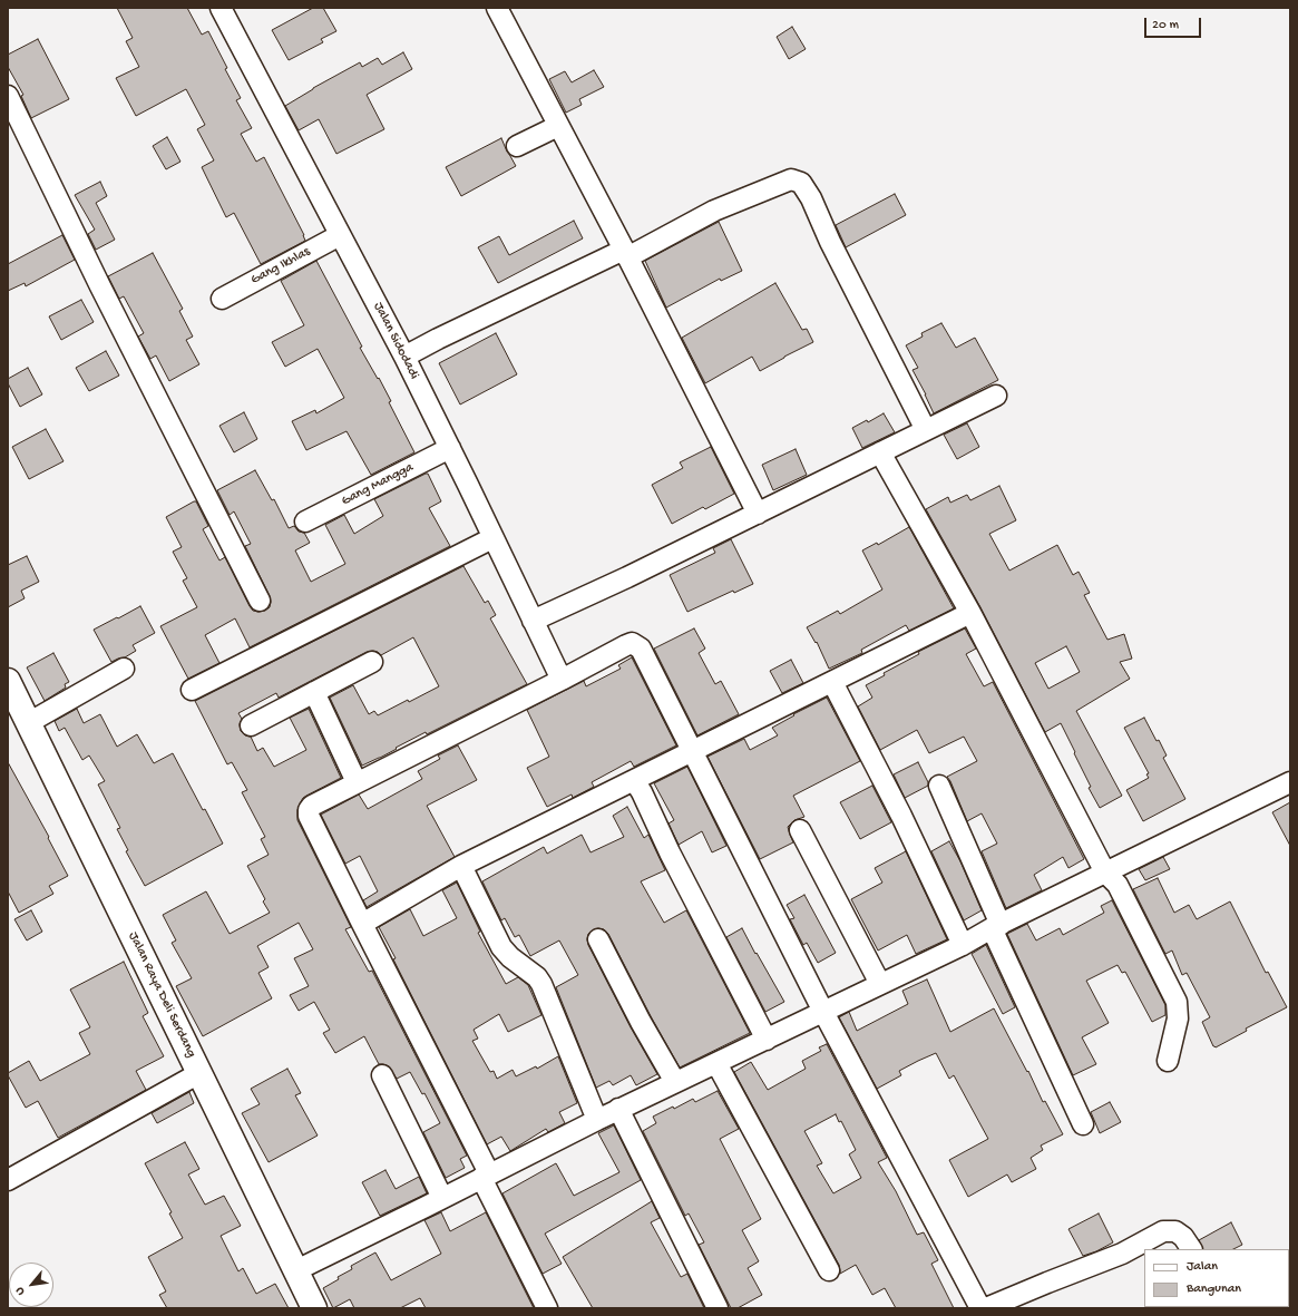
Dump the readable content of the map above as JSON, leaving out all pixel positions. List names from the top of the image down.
{
  "streets": {
    "main road": ["Jalan Raya Deli Serdang"],
    "street": ["Gang Ikhlas", "Jalan Sidodadi", "Gang Mangga"]
  },
  "crossings": [
    ["Gang Ikhlas", "Jalan Sidodadi"],
    ["Jalan Sidodadi", "Gang Mangga"]
  ],
  "legend": ["Jalan", "Bangunan"],
  "scale_bar": "20 m",
  "north": "bottom left"
}
